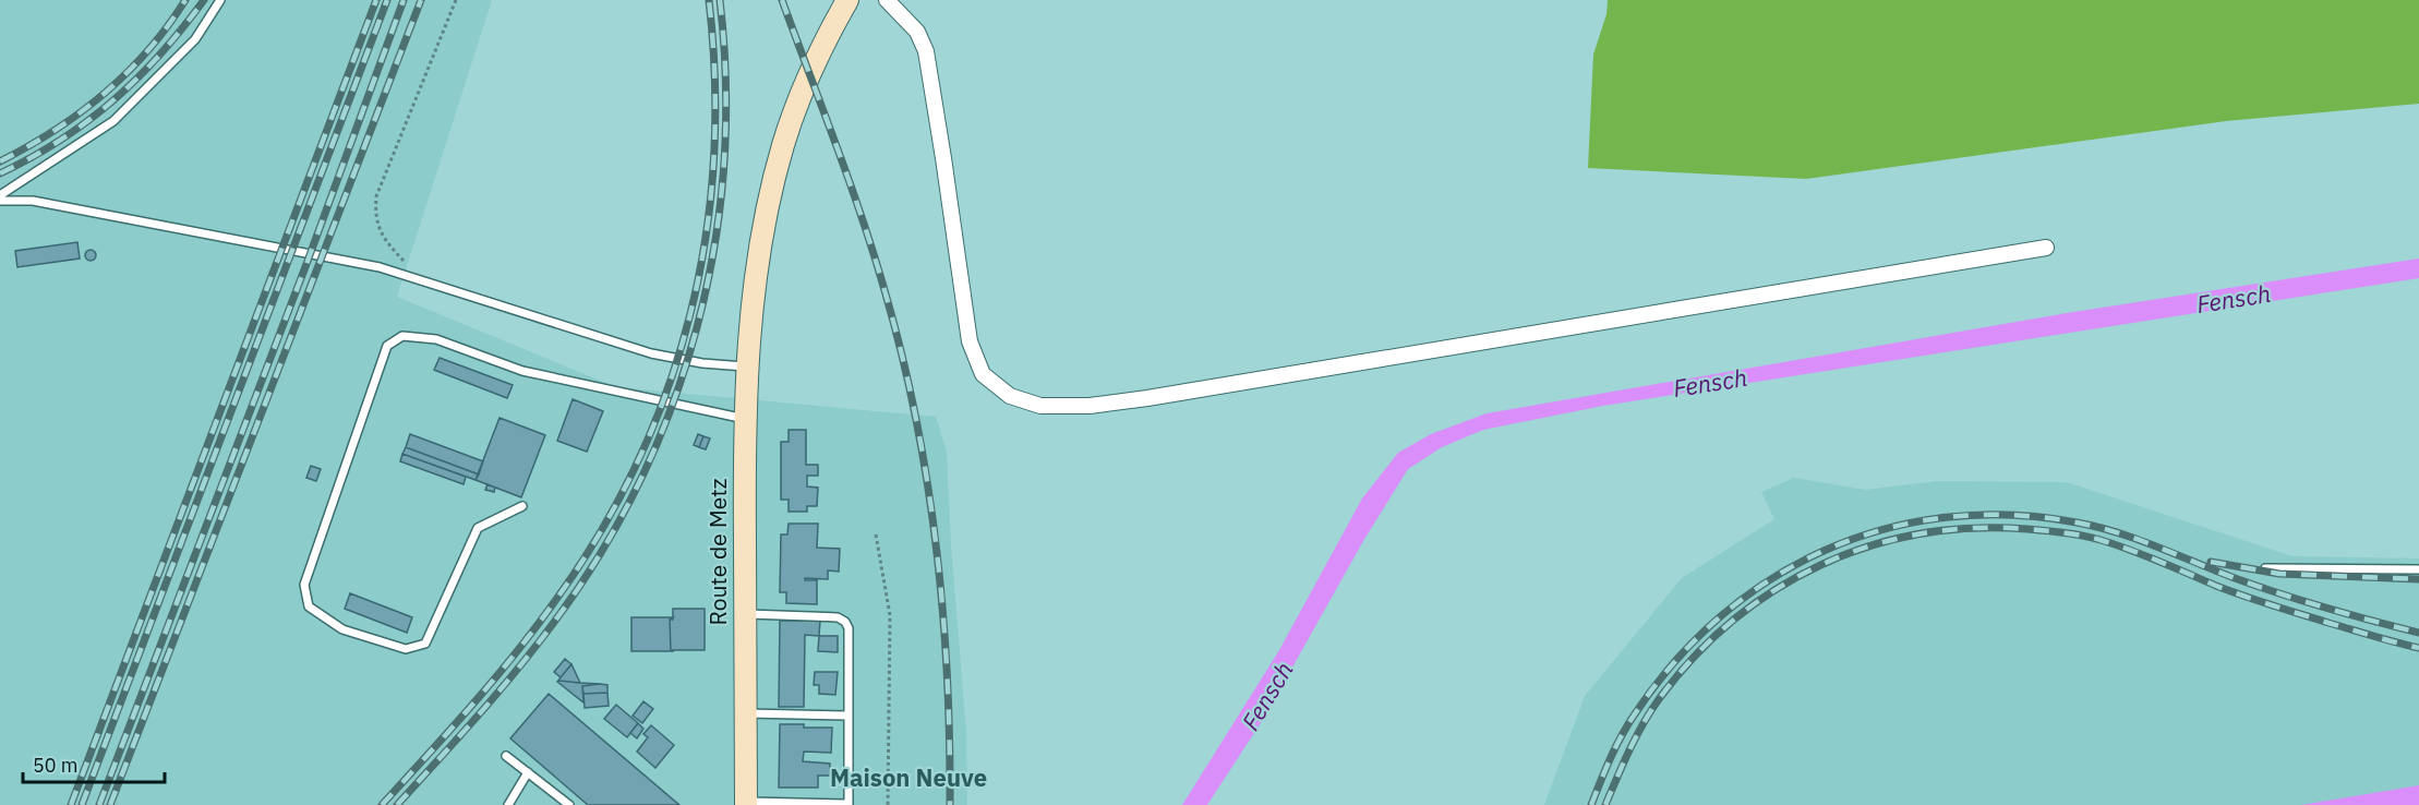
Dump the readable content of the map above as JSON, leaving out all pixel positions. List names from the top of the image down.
{
  "streets": {
    "main road": ["Route de Metz"]
  },
  "districts": ["Maison Neuve"],
  "water": ["Fensch"],
  "scale_bar": "50 m"
}
